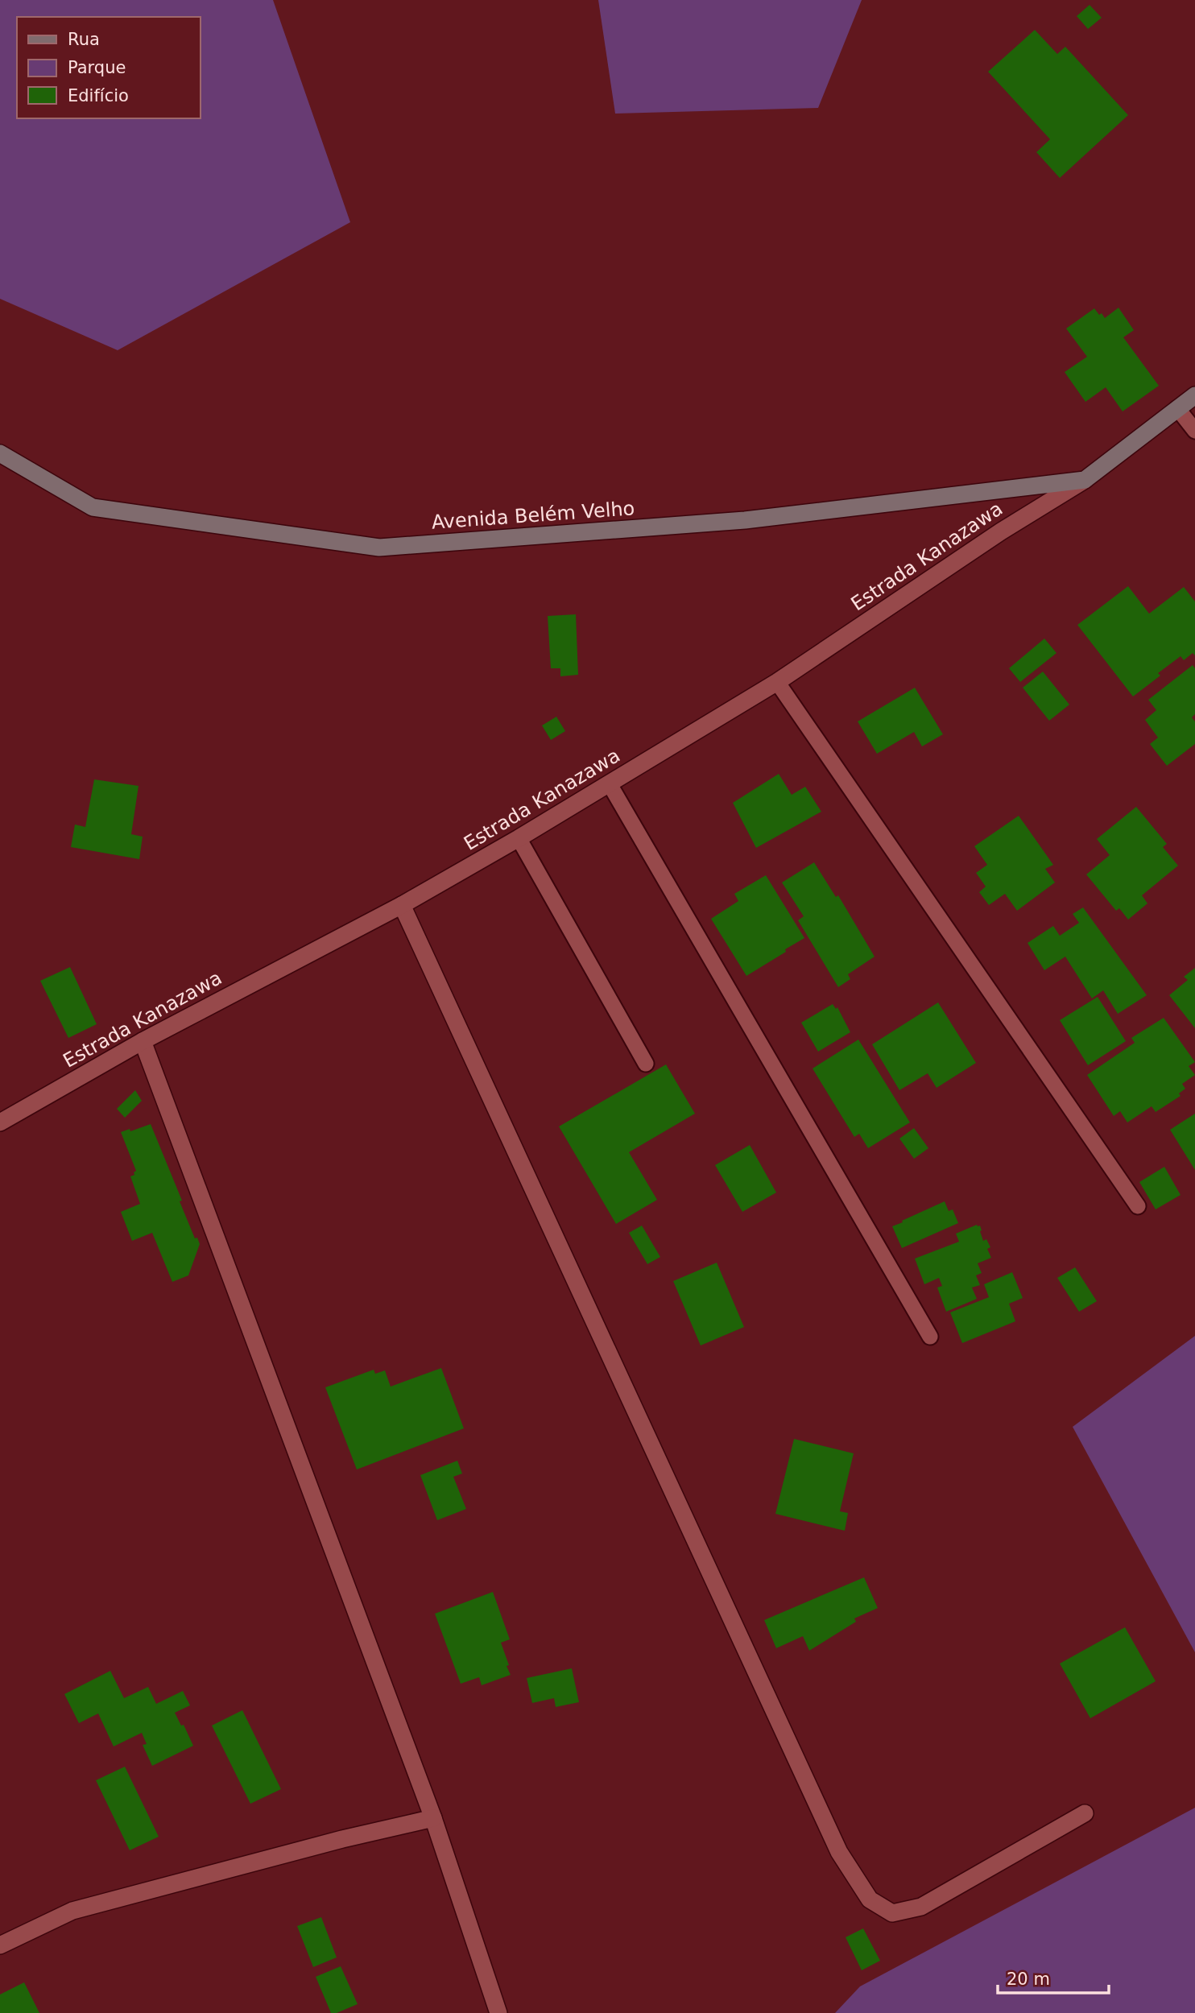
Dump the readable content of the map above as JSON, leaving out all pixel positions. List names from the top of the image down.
{
  "streets": {
    "main road": ["Avenida Belém Velho"],
    "street": ["Estrada Kanazawa"]
  },
  "crossings": [
    ["Avenida Belém Velho", "Estrada Kanazawa"]
  ],
  "legend": ["Rua", "Parque", "Edifício"],
  "scale_bar": "20 m"
}
